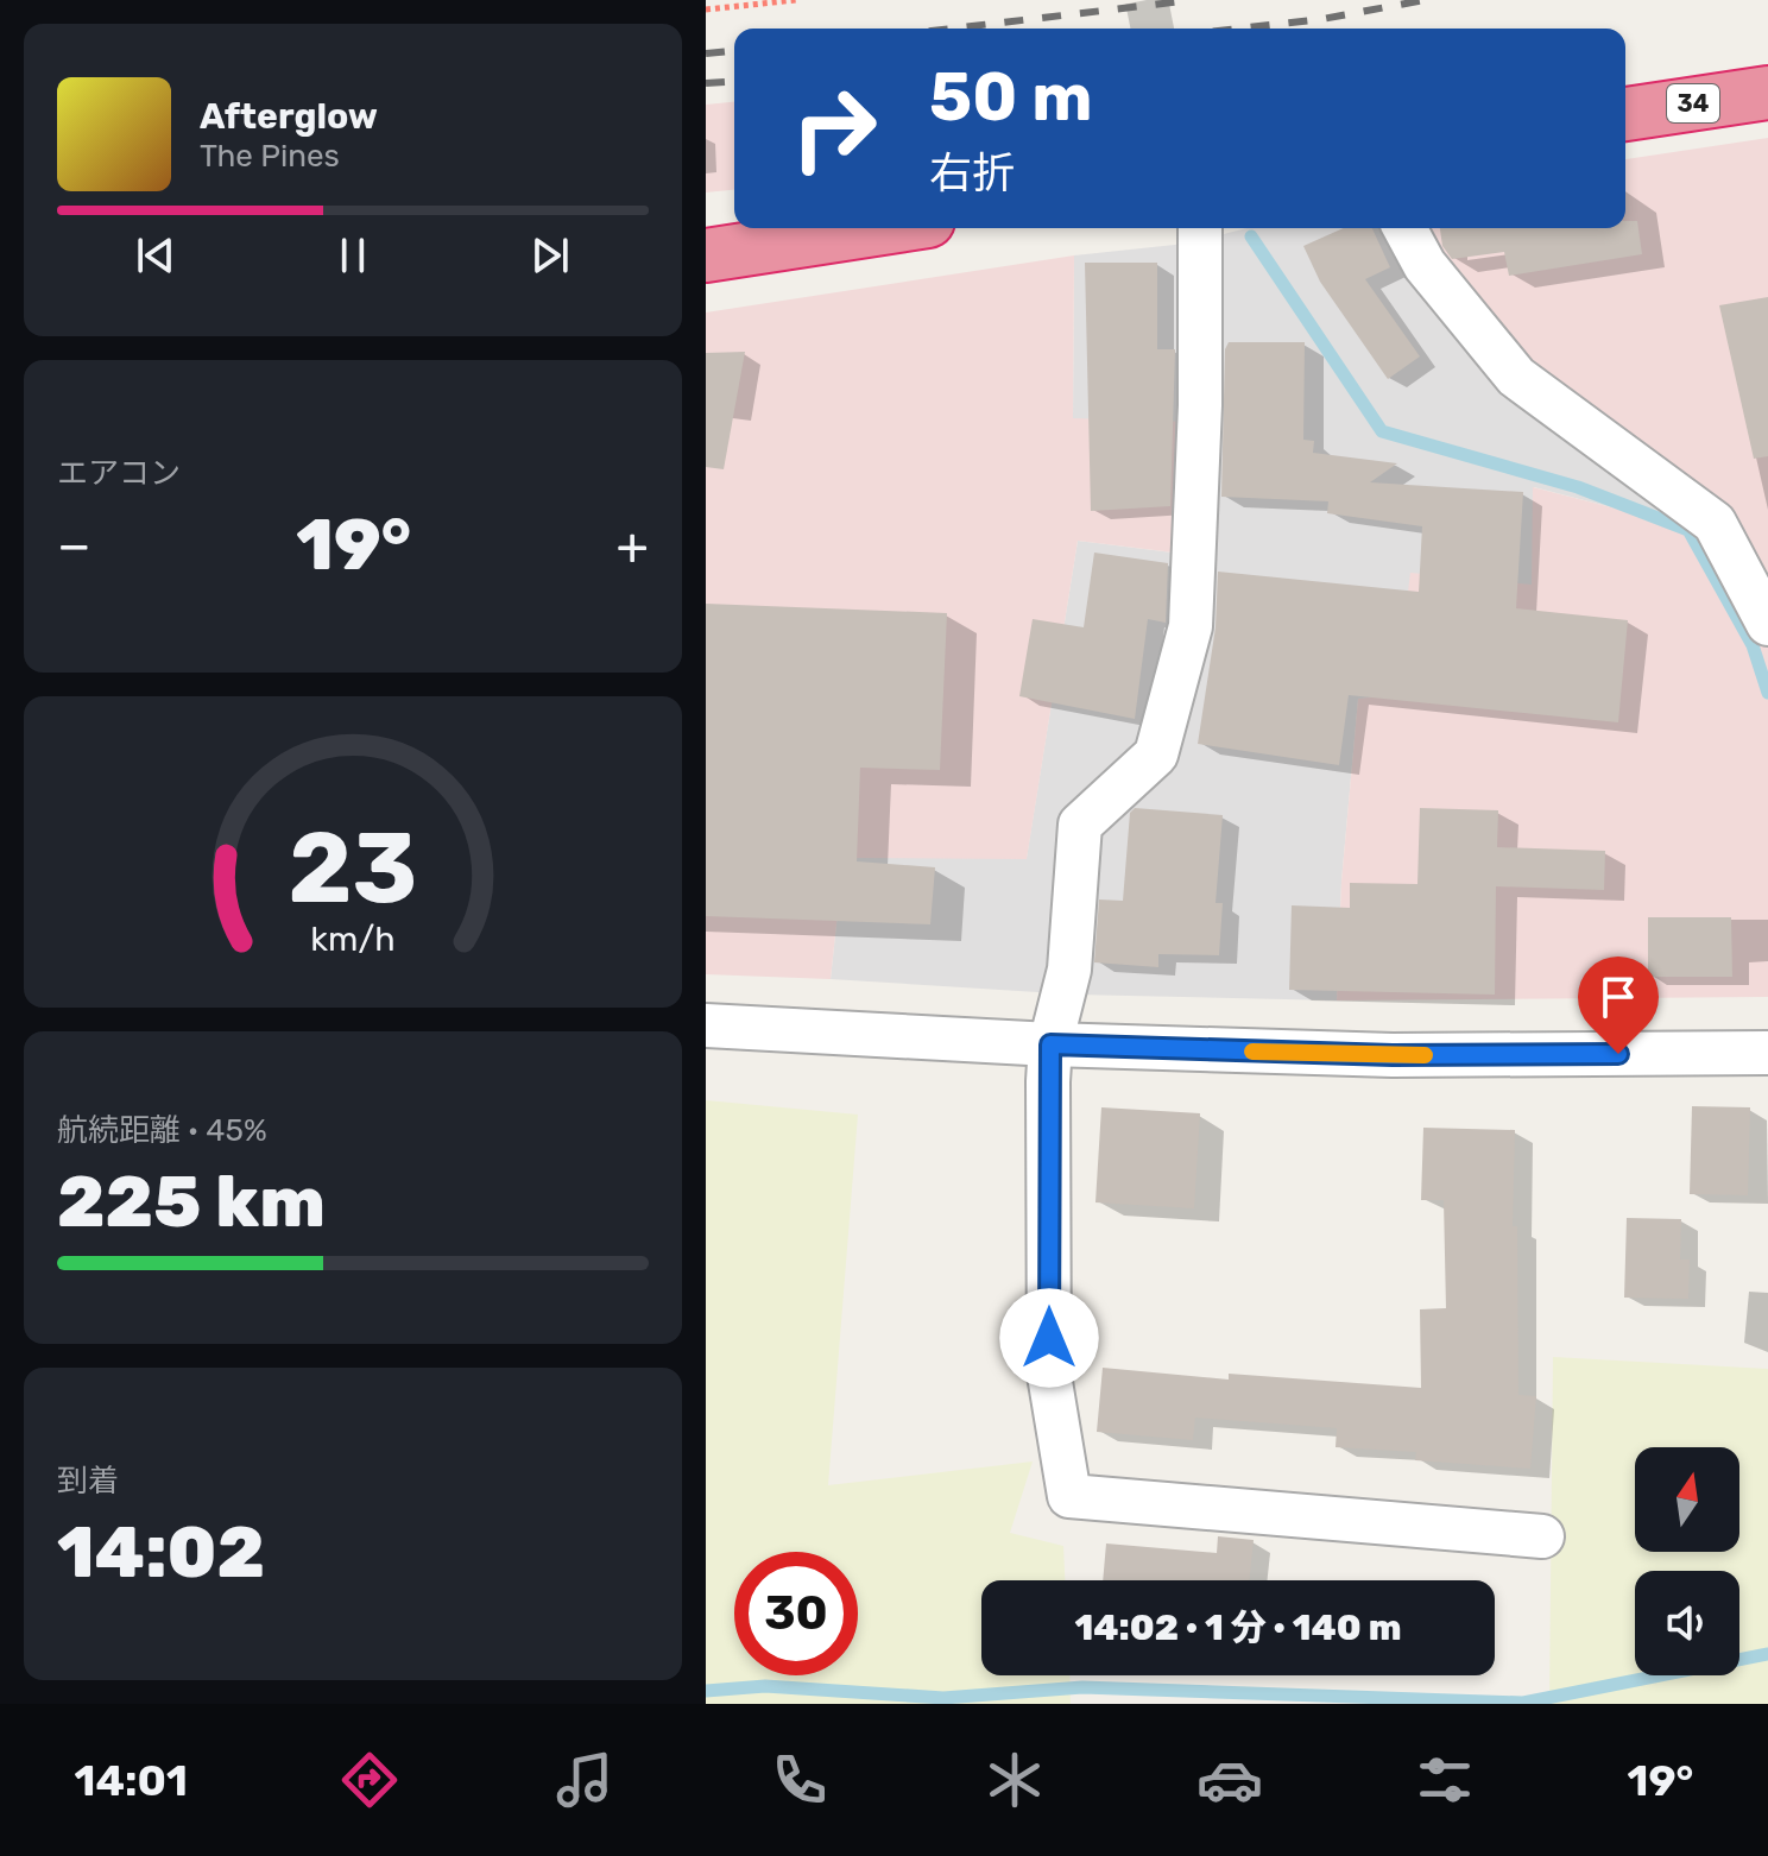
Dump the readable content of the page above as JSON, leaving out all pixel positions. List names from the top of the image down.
{
  "streets": {
    "highway": ["34"]
  },
  "north": "top",
  "page": {
    "turn": ["50 m", "右折"],
    "song": ["Afterglow", "The Pines"],
    "tile": [
      "エアコン",
      ["航続距離 · 45%", "225 km"],
      ["到着", "14:02"]
    ],
    "heat": ["−", "19°", "+"],
    "limit": "30",
    "trip": "14:02 · 1 分 · 140 m",
    "tabs": ["14:01", "19°"],
    "gauge": ["23", "km/h"]
  }
}
